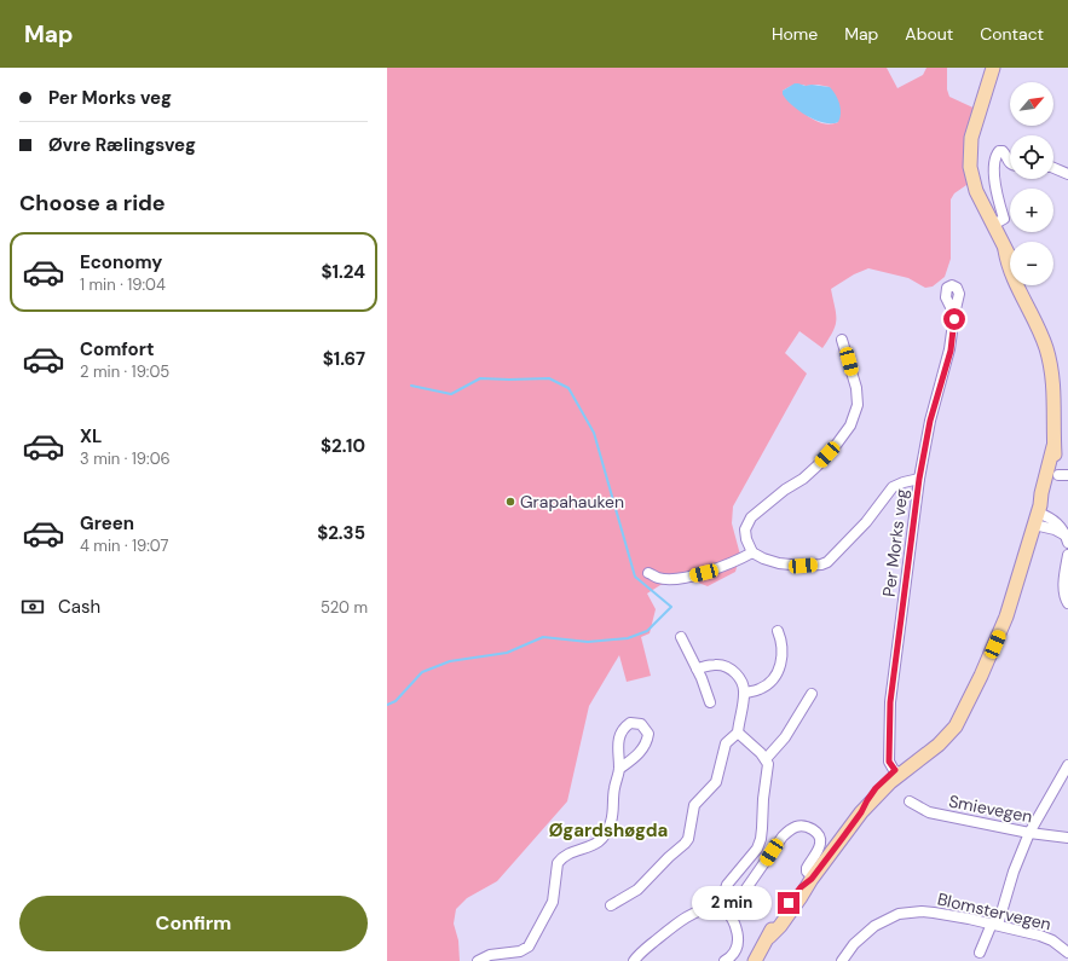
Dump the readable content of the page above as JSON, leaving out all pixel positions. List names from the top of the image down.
{
  "streets": {
    "street": ["Per Morks veg", "Smievegen", "Blomstervegen"]
  },
  "districts": ["Øgardshøgda"],
  "places": ["Grapahauken"],
  "north": "top right",
  "page": {
    "header": "Map",
    "nav": [
      "Home",
      "Map",
      "About",
      "Contact"
    ],
    "banner": ["Per Morks veg", "Øvre Rælingsveg"],
    "map_buttons": ["+", "−"],
    "heading": "Choose a ride",
    "list": [
      {
        "name": "Economy",
        "note": "1 min · 19:04",
        "value": "$1.24"
      },
      {
        "name": "Comfort",
        "note": "2 min · 19:05",
        "value": "$1.67"
      },
      {
        "name": "XL",
        "note": "3 min · 19:06",
        "value": "$2.10"
      },
      {
        "name": "Green",
        "note": "4 min · 19:07",
        "value": "$2.35"
      }
    ],
    "pay": ["Cash", "520 m"],
    "buttons": "Confirm",
    "bubble": "2 min"
  }
}
